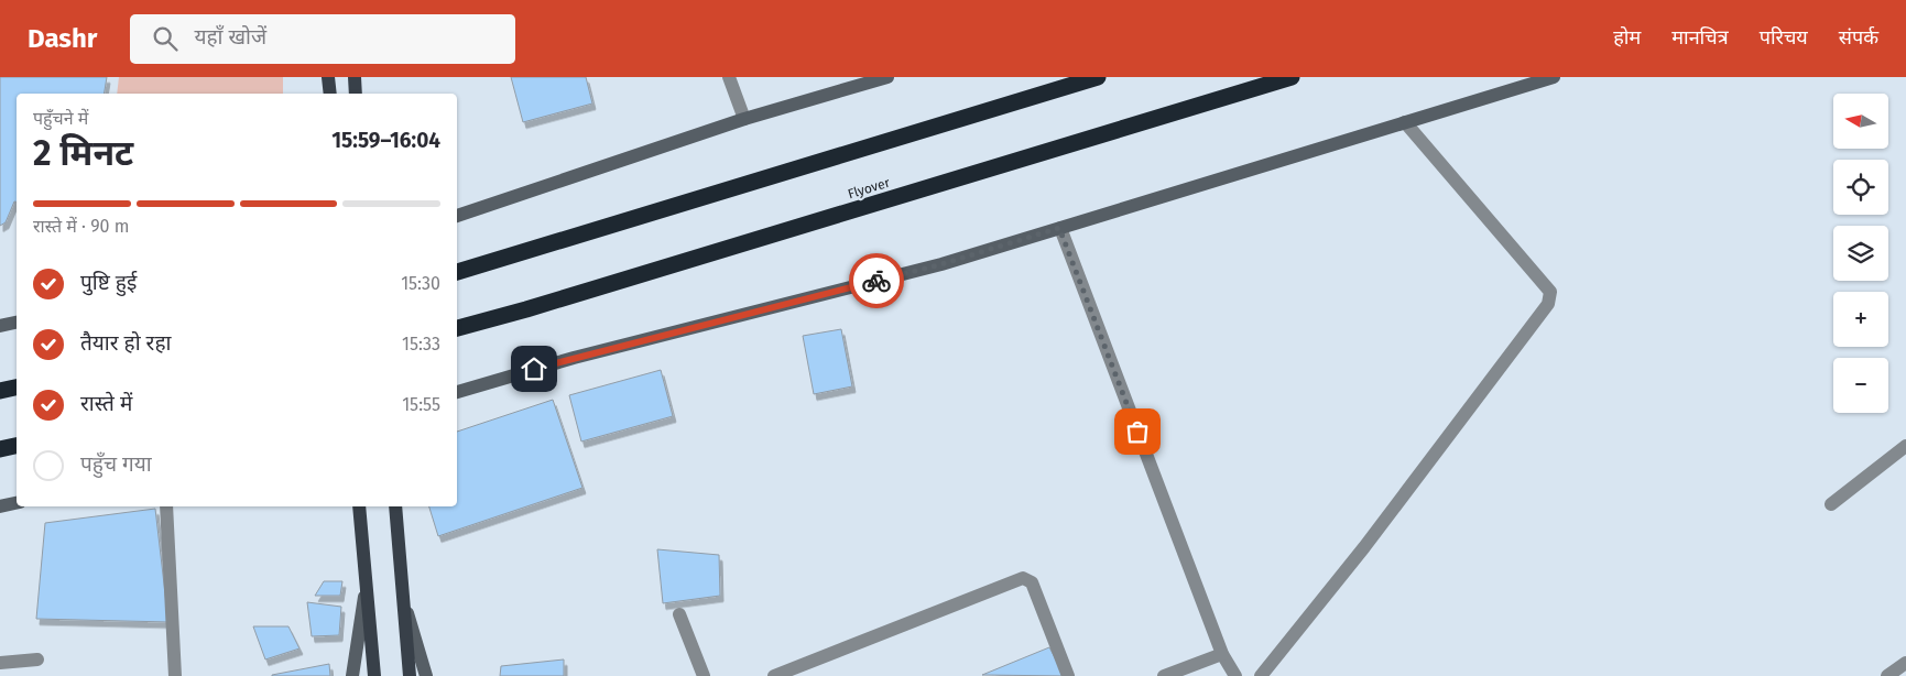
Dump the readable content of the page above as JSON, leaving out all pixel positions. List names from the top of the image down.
{
  "streets": {
    "highway": ["Flyover"]
  },
  "north": "left",
  "page": {
    "header": "Dashr",
    "search": "यहाँ खोजें",
    "nav": [
      "होम",
      "मानचित्र",
      "परिचय",
      "संपर्क"
    ],
    "map_buttons": ["+", "−"],
    "heading": ["2 मिनट", "पहुँचने में", "15:59–16:04"],
    "bar": "रास्ते में · 90 m",
    "list": [
      ["पुष्टि हुई", "15:30"],
      ["तैयार हो रहा", "15:33"],
      ["रास्ते में", "15:55"],
      "पहुँच गया"
    ]
  }
}
